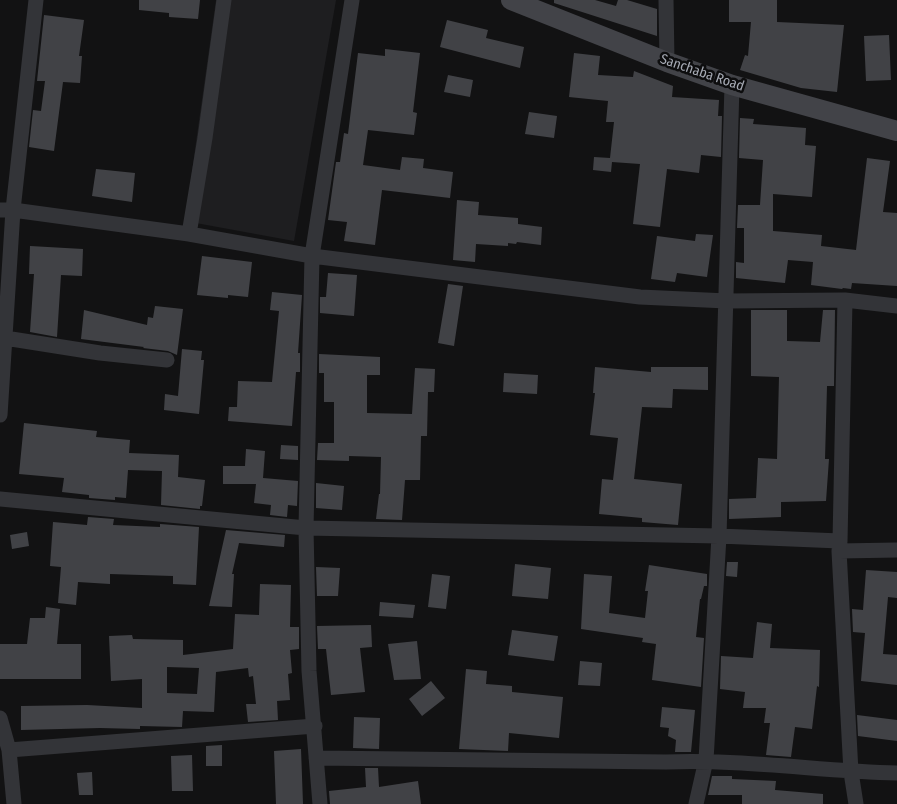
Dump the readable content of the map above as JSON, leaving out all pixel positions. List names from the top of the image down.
{
  "streets": {
    "street": ["Sanchaba Road"]
  }
}
